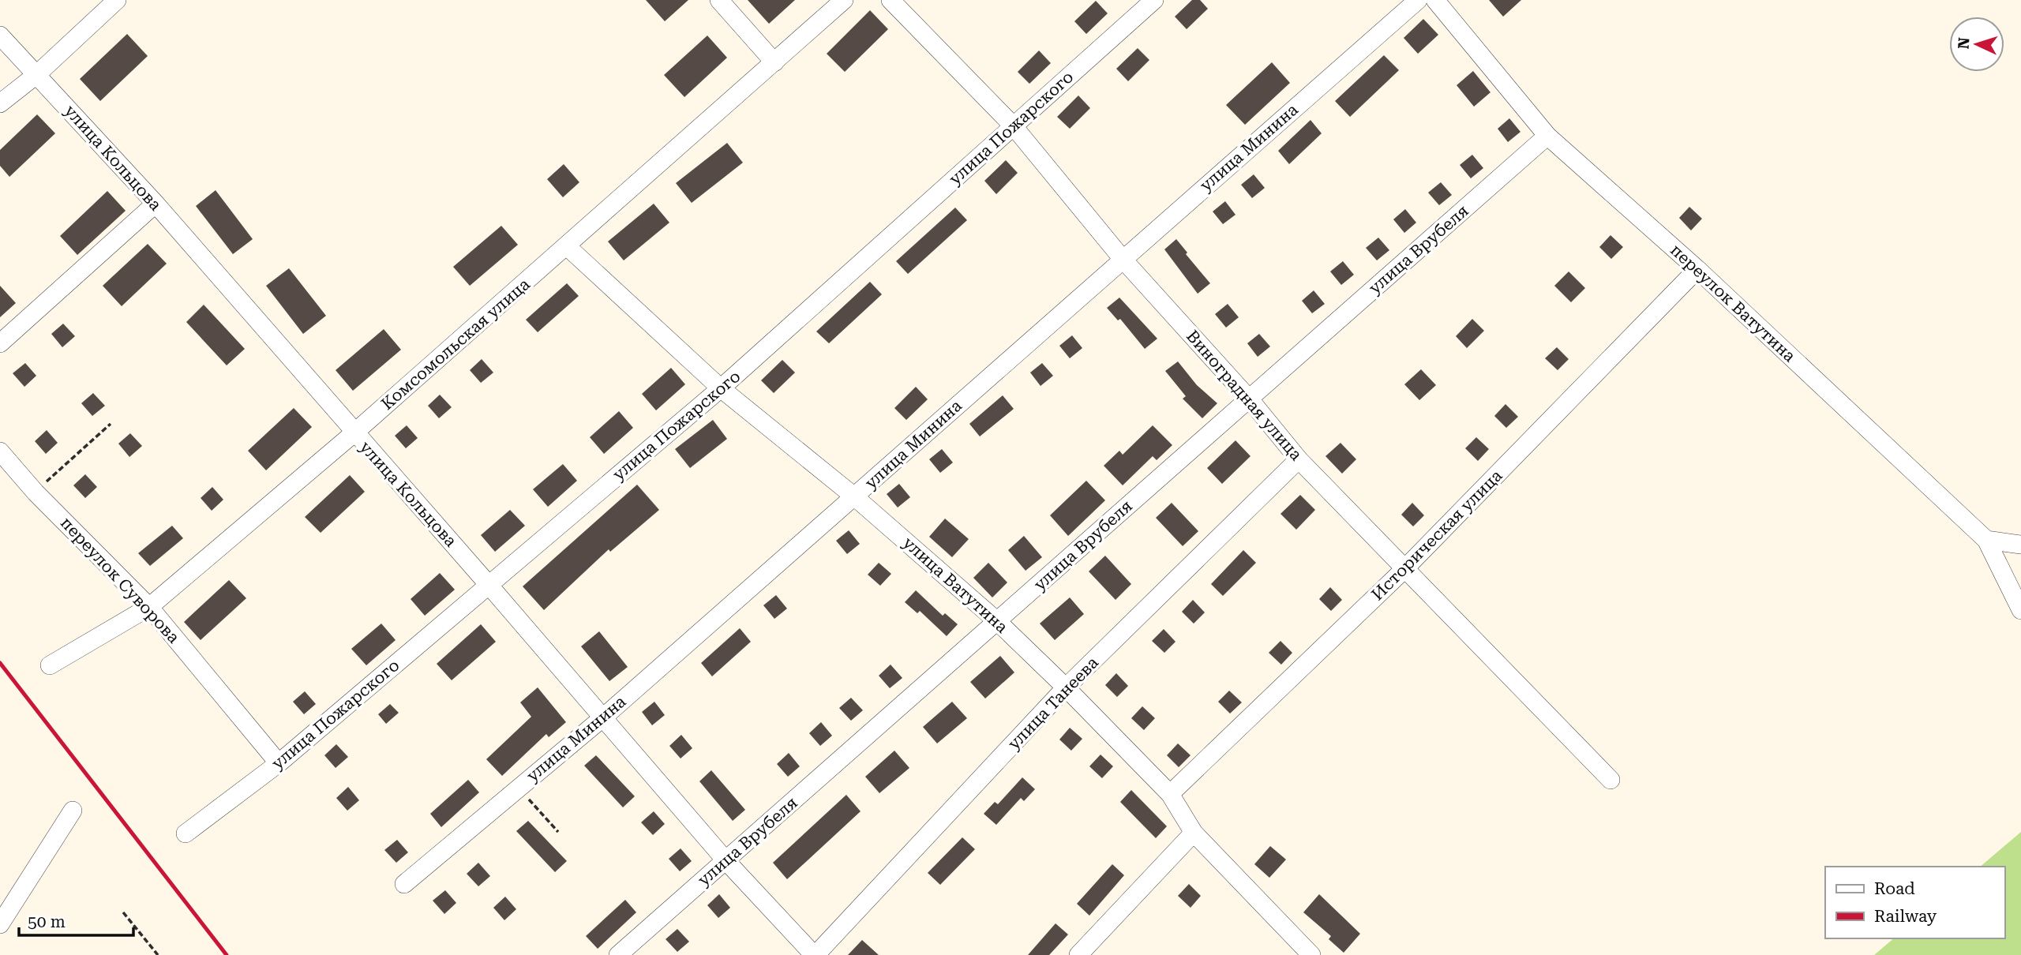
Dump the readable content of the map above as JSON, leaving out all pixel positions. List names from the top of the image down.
{
  "streets": {
    "street": [
      "улица Пожарского",
      "улица Минина",
      "улица Кольцова",
      "улица Врубеля",
      "переулок Ватутина",
      "Комсомольская улица",
      "Виноградная улица",
      "Историческая улица",
      "переулок Суворова",
      "улица Ватутина",
      "улица Танеева"
    ]
  },
  "crossings": [
    ["улица Пожарского", "улица Кольцова"],
    ["улица Пожарского", "Виноградная улица"],
    ["улица Пожарского", "переулок Суворова"],
    ["улица Пожарского", "улица Ватутина"],
    ["улица Минина", "улица Кольцова"],
    ["улица Минина", "Виноградная улица"],
    ["улица Минина", "улица Ватутина"],
    ["улица Кольцова", "улица Врубеля"],
    ["улица Кольцова", "Комсомольская улица"],
    ["улица Кольцова", "улица Танеева"],
    ["улица Врубеля", "переулок Ватутина"],
    ["улица Врубеля", "Виноградная улица"],
    ["улица Врубеля", "улица Ватутина"],
    ["переулок Ватутина", "Историческая улица"],
    ["Комсомольская улица", "переулок Суворова"],
    ["Комсомольская улица", "улица Ватутина"],
    ["Виноградная улица", "Историческая улица"],
    ["Виноградная улица", "улица Танеева"],
    ["Историческая улица", "улица Ватутина"],
    ["улица Ватутина", "улица Танеева"]
  ],
  "legend": ["Road", "Railway"],
  "scale_bar": "50 m",
  "north": "left"
}
